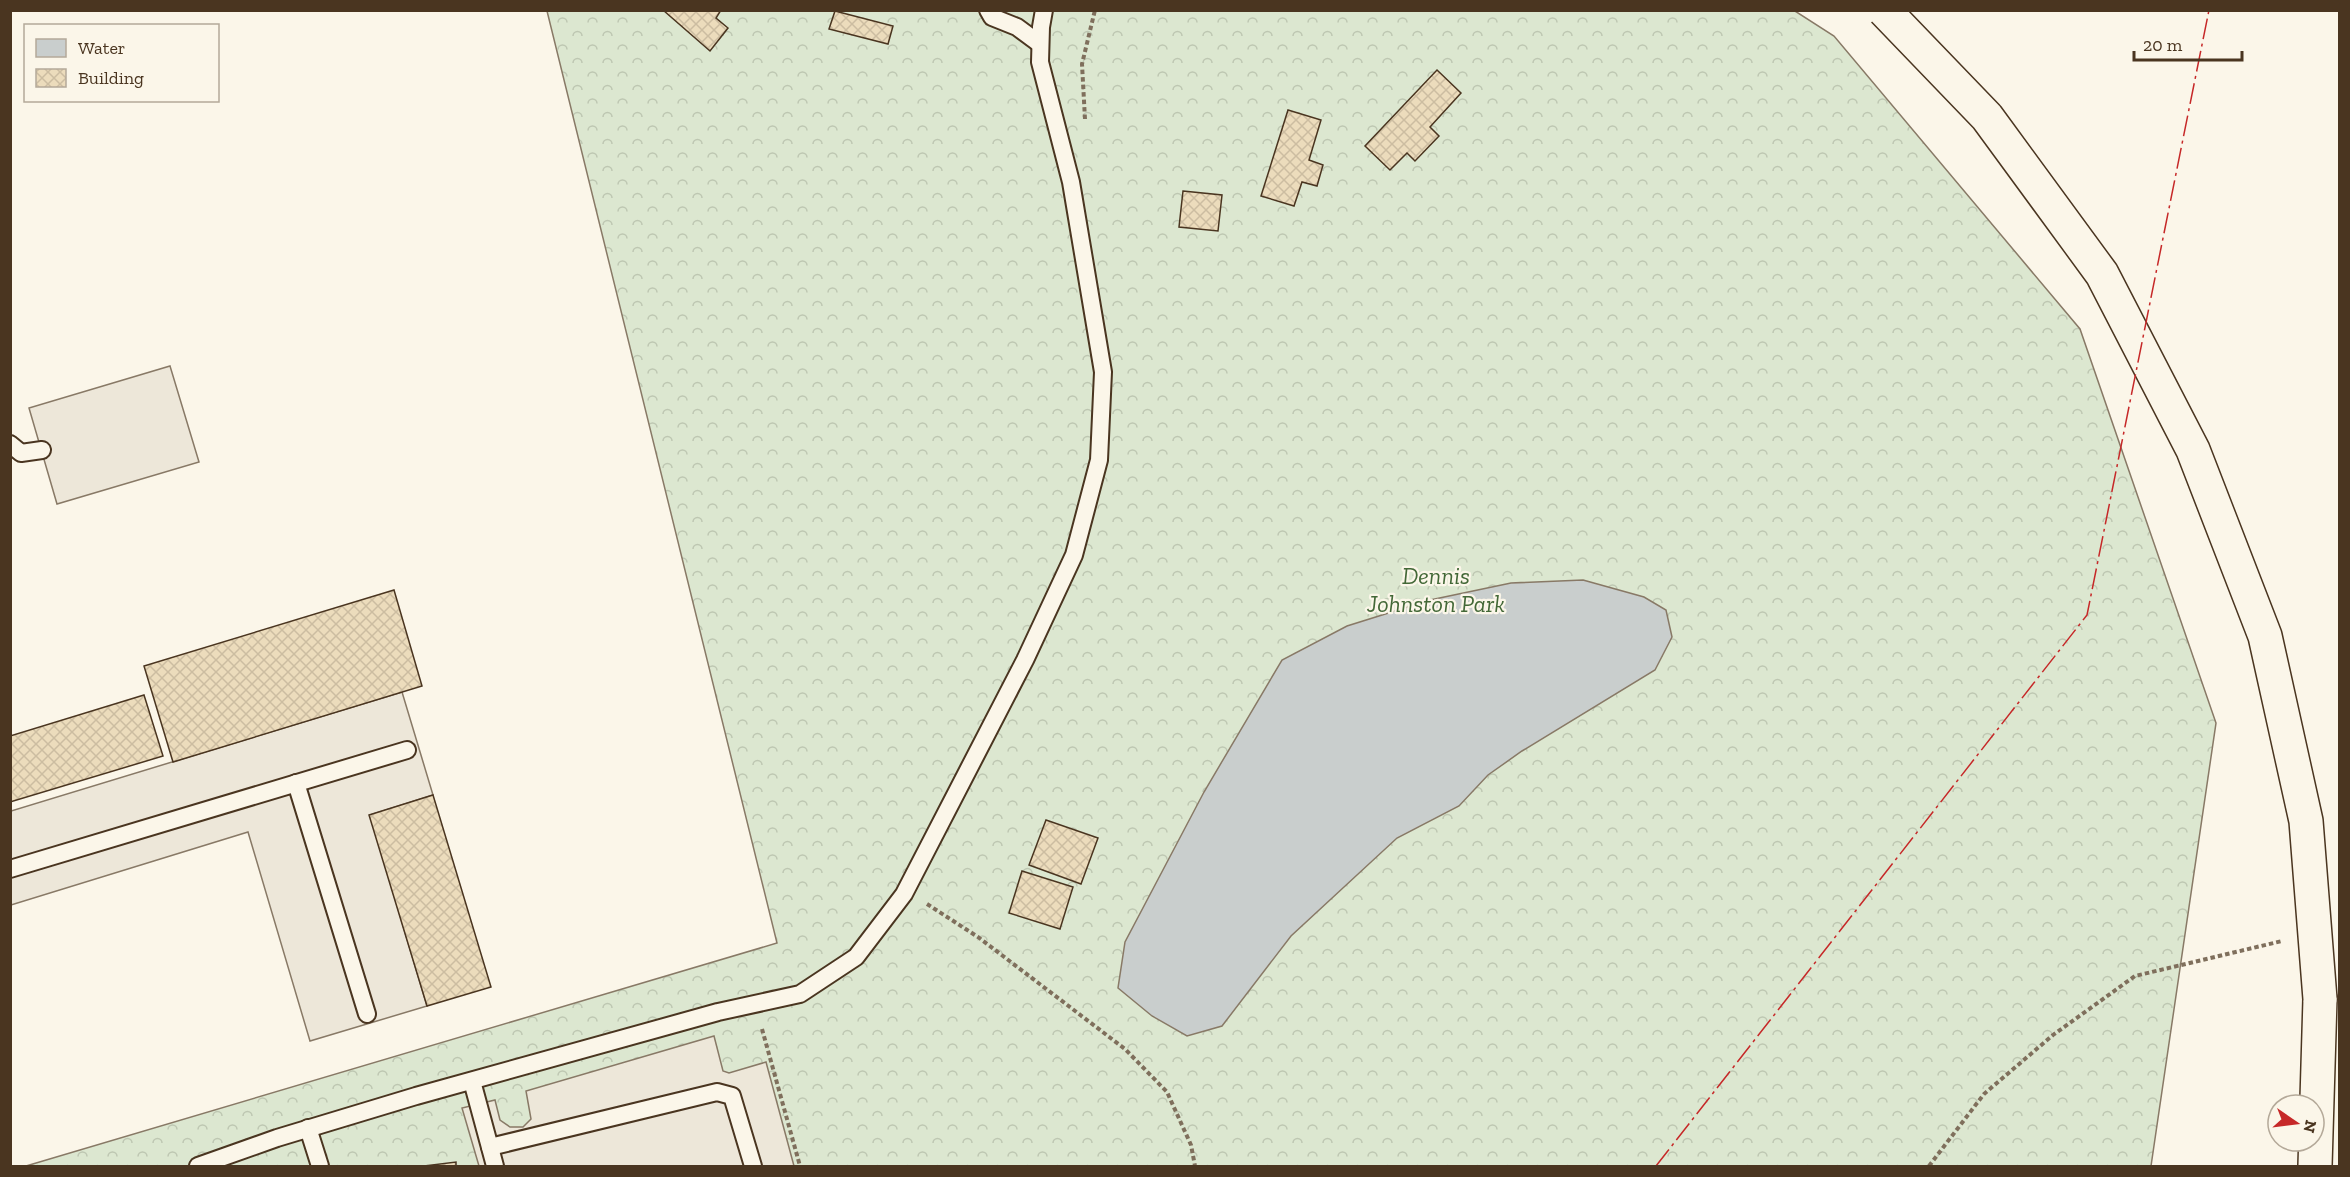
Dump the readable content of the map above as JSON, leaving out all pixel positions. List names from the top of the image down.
{
  "parks": ["Dennis Johnston Park"],
  "legend": ["Water", "Building"],
  "scale_bar": "20 m",
  "north": "right"
}
